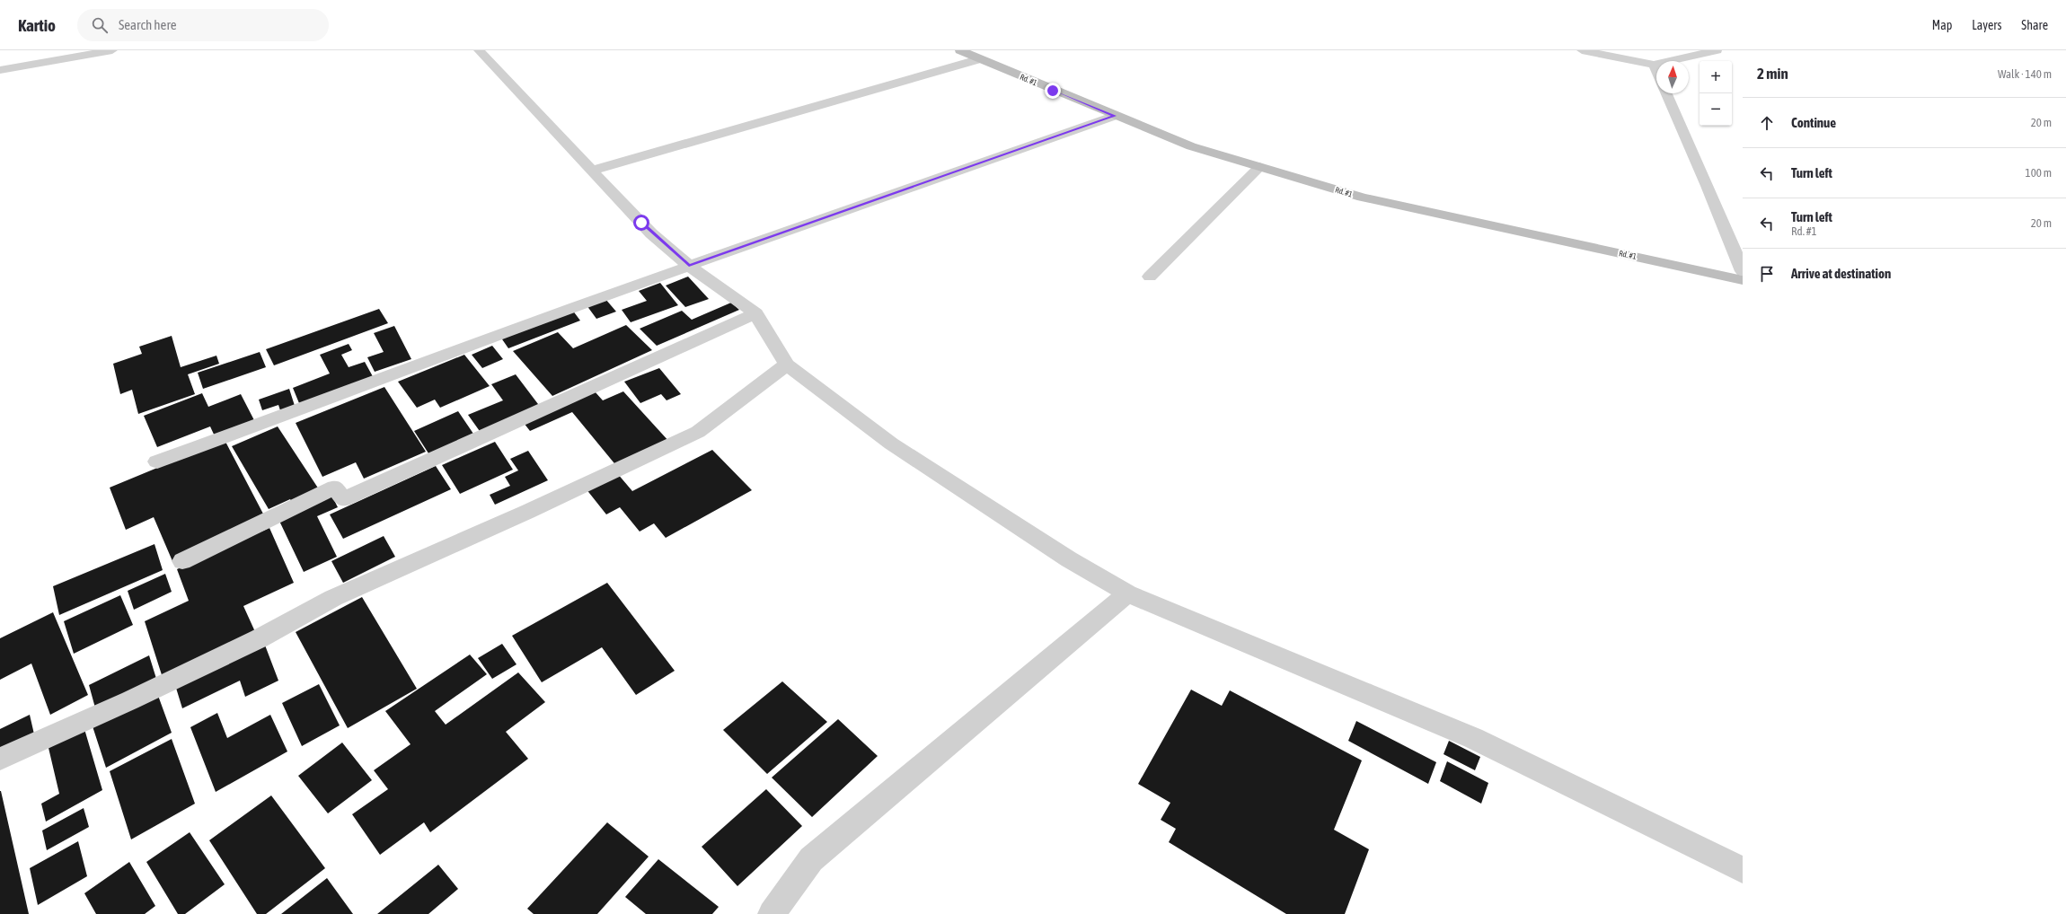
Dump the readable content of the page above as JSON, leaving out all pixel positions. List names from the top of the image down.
{
  "streets": {
    "main road": ["Rd. #1"]
  },
  "north": "top",
  "page": {
    "header": "Kartio",
    "search": "Search here",
    "nav": ["Map", "Layers", "Share"],
    "heading": ["2 min", "Walk · 140 m"],
    "map_buttons": ["+", "−"],
    "list": [
      ["Continue", "20 m"],
      ["Turn left", "100 m"],
      ["Turn left", "Rd. #1", "20 m"],
      "Arrive at destination"
    ]
  }
}
